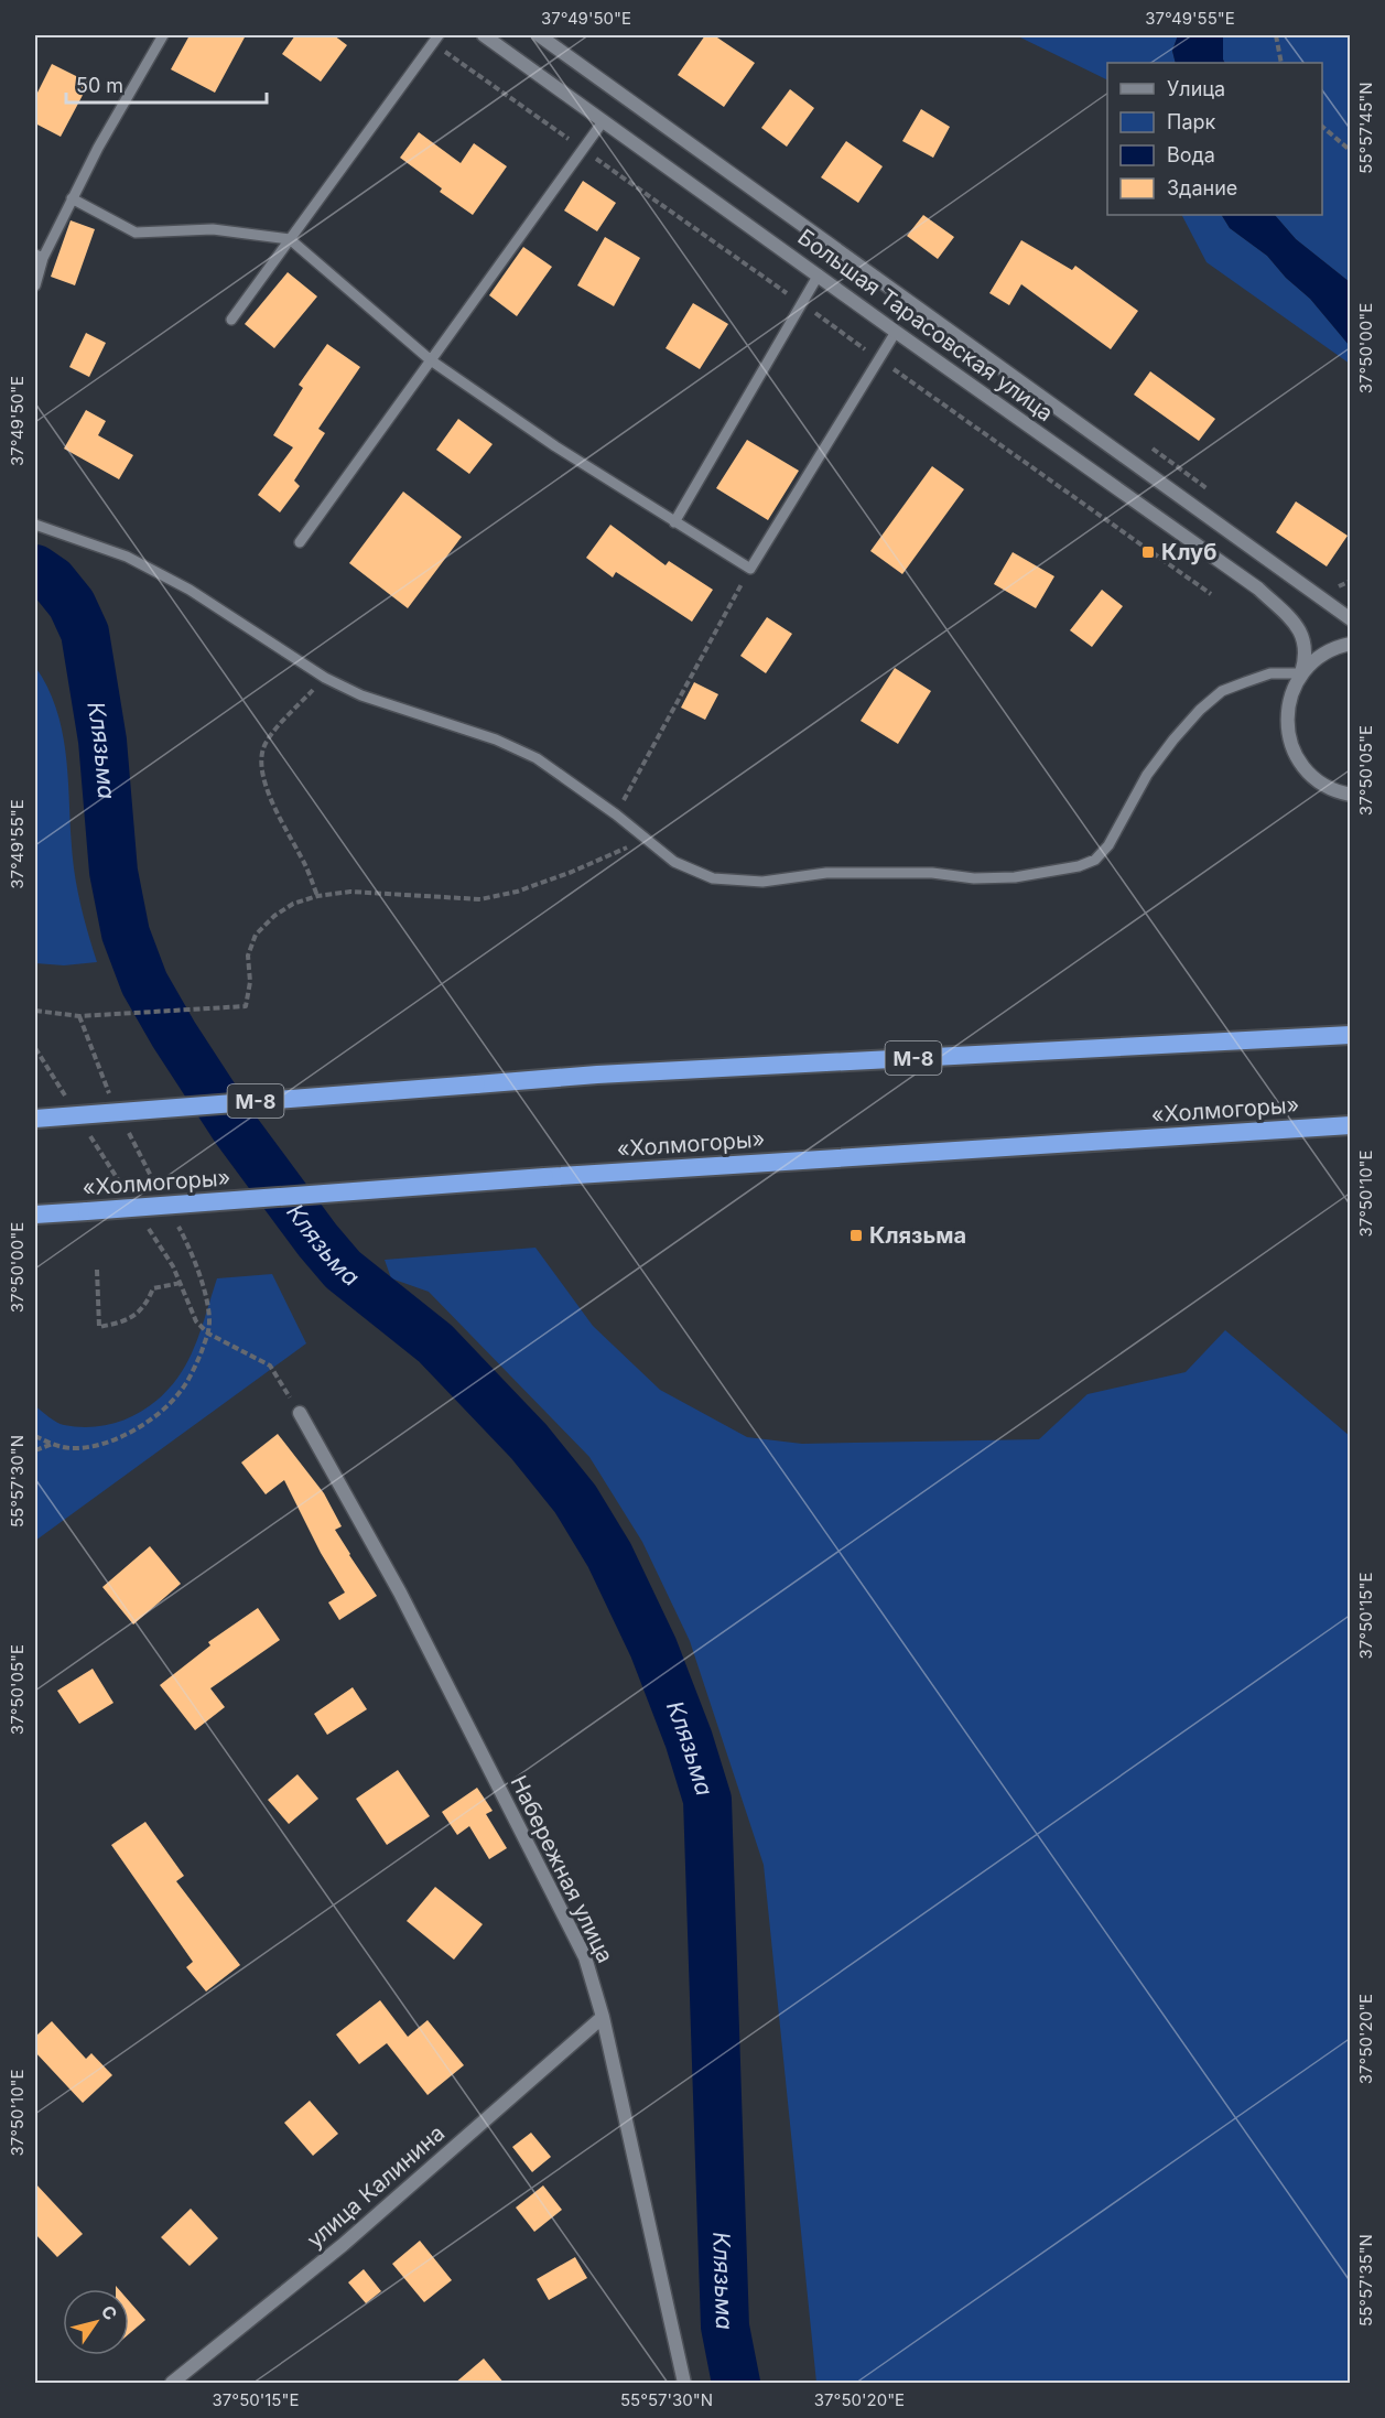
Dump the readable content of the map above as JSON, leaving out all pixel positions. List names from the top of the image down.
{
  "streets": {
    "highway": ["М-8", "«Холмогоры»"],
    "street": ["Большая Тарасовская улица", "Набережная улица", "улица Калинина"]
  },
  "crossings": [
    ["Набережная улица", "улица Калинина"]
  ],
  "water": ["Клязьма"],
  "places": {
    "transit": ["Клуб", "Клязьма"]
  },
  "legend": [
    "Улица",
    "Парк",
    "Вода",
    "Здание"
  ],
  "scale_bar": "50 m",
  "north": "top right",
  "coordinates": [
    "37°49'50\"E",
    "37°49'55\"E",
    "55°57'45\"N",
    "37°50'00\"E",
    "37°50'05\"E",
    "37°50'10\"E",
    "55°57'30\"N",
    "37°50'15\"E",
    "37°50'20\"E",
    "55°57'35\"N"
  ]
}
